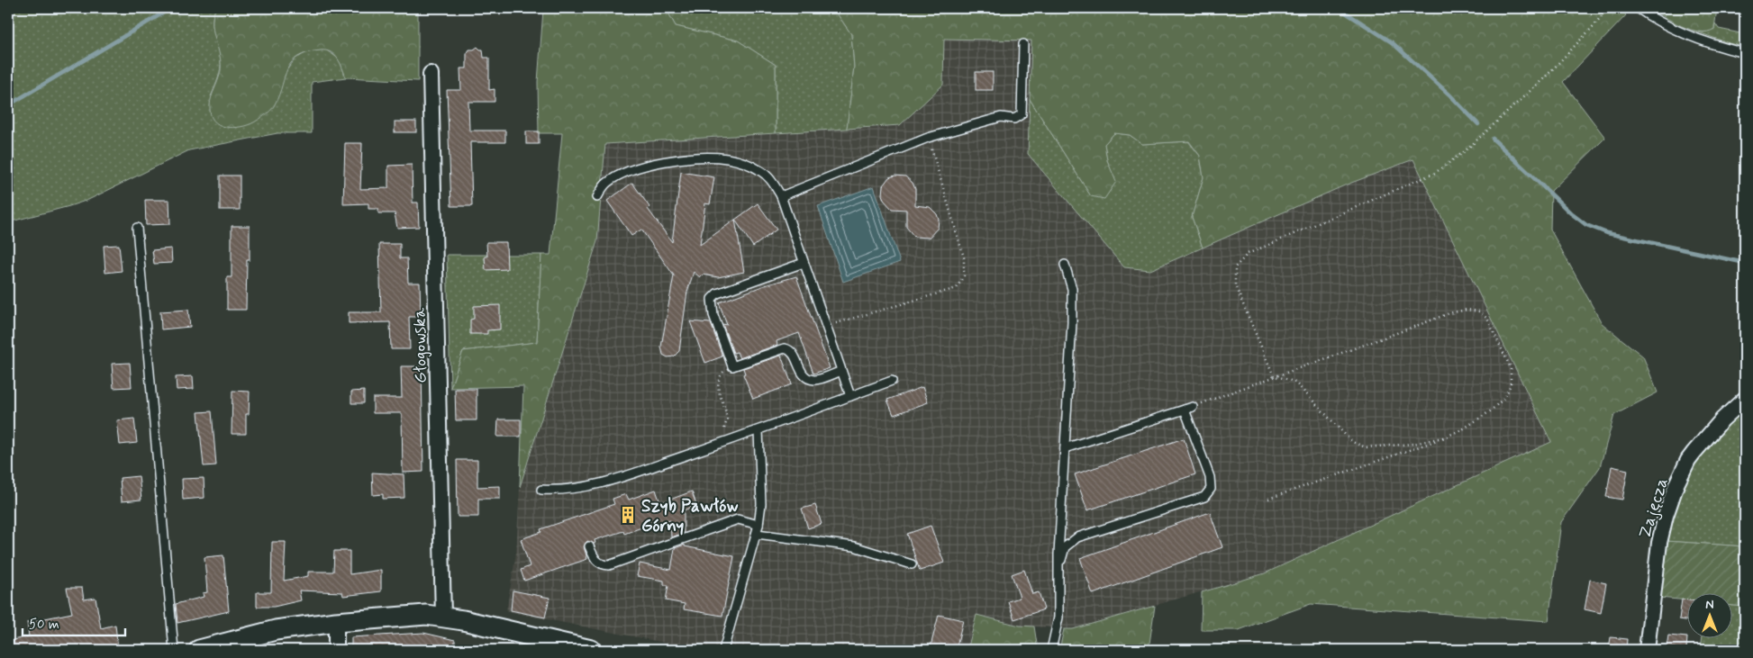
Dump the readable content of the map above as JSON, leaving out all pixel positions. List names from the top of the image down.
{
  "streets": {
    "street": ["Głogowska", "Zajęcza"]
  },
  "places": {
    "building": ["Szyb Pawłów Górny"]
  },
  "scale_bar": "50 m",
  "north": "top"
}
